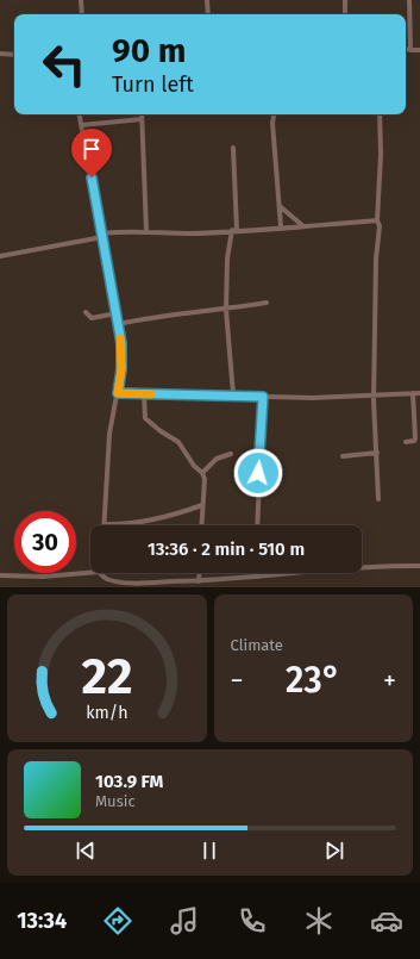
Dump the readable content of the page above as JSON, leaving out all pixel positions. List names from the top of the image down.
{
  "page": {
    "turn": ["90 m", "Turn left"],
    "limit": "30",
    "trip": "13:36 · 2 min · 510 m",
    "tile": "Climate",
    "heat": ["−", "23°", "+"],
    "song": ["103.9 FM", "Music"],
    "tabs": "13:34",
    "gauge": ["22", "km/h"]
  }
}
